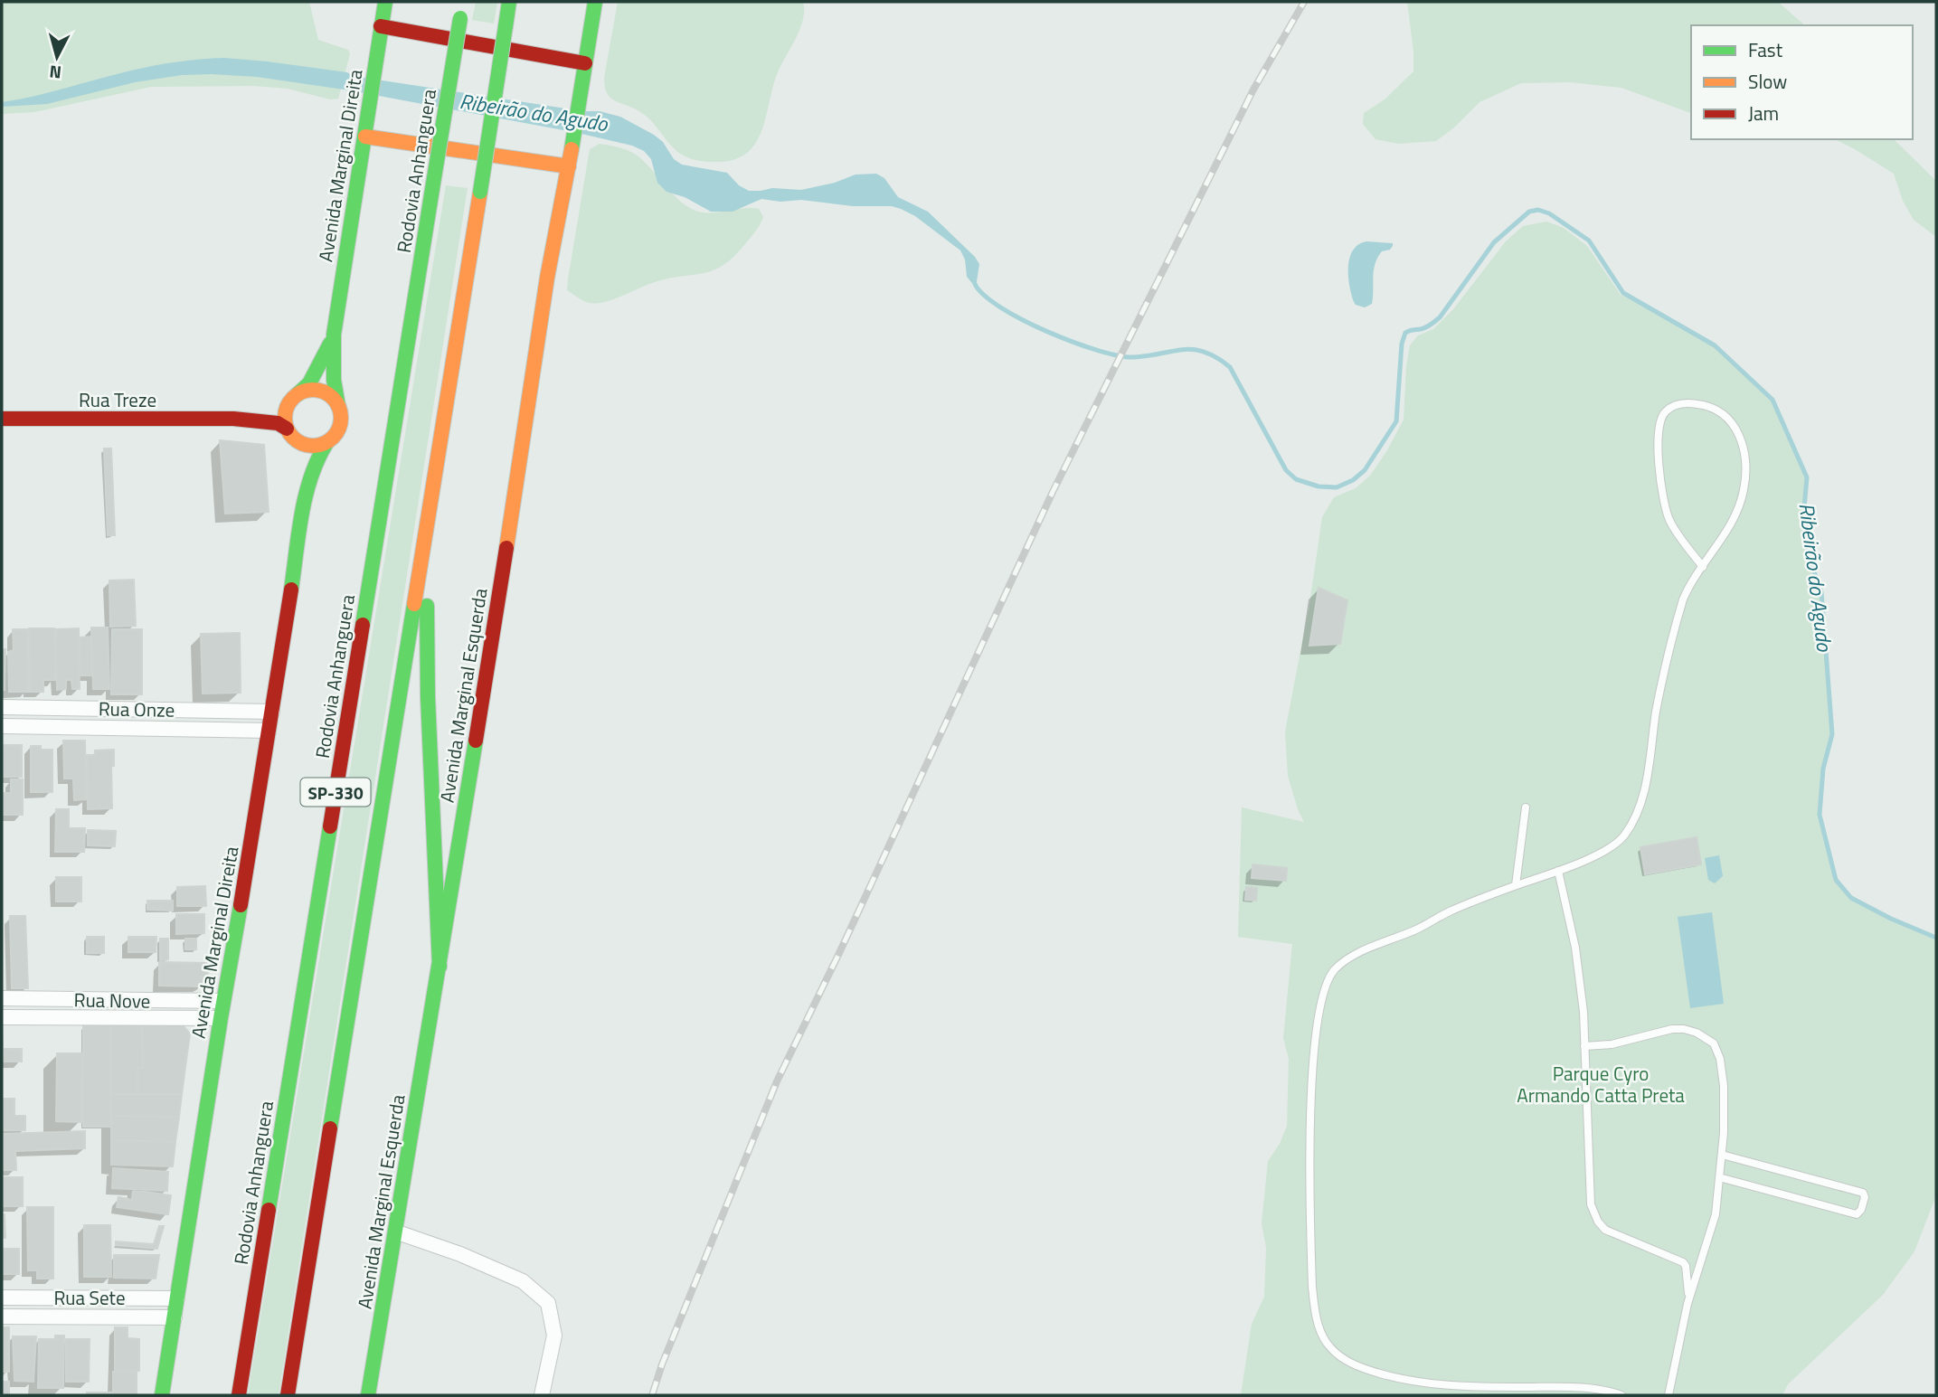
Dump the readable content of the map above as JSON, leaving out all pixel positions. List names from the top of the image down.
{
  "streets": {
    "main road": [
      "Avenida Marginal Direita",
      "Rodovia Anhanguera",
      "Rua Treze",
      "Avenida Marginal Esquerda",
      "SP-330"
    ],
    "street": ["Rua Onze", "Rua Nove", "Rua Sete"]
  },
  "crossings": [
    ["Avenida Marginal Direita", "Rua Treze"],
    ["Avenida Marginal Direita", "Rua Onze"],
    ["Avenida Marginal Direita", "Rua Nove"],
    ["Avenida Marginal Direita", "Rua Sete"]
  ],
  "water": ["Ribeirão do Agudo"],
  "parks": ["Parque Cyro Armando Catta Preta"],
  "legend": ["Fast", "Slow", "Jam"],
  "north": "bottom"
}
